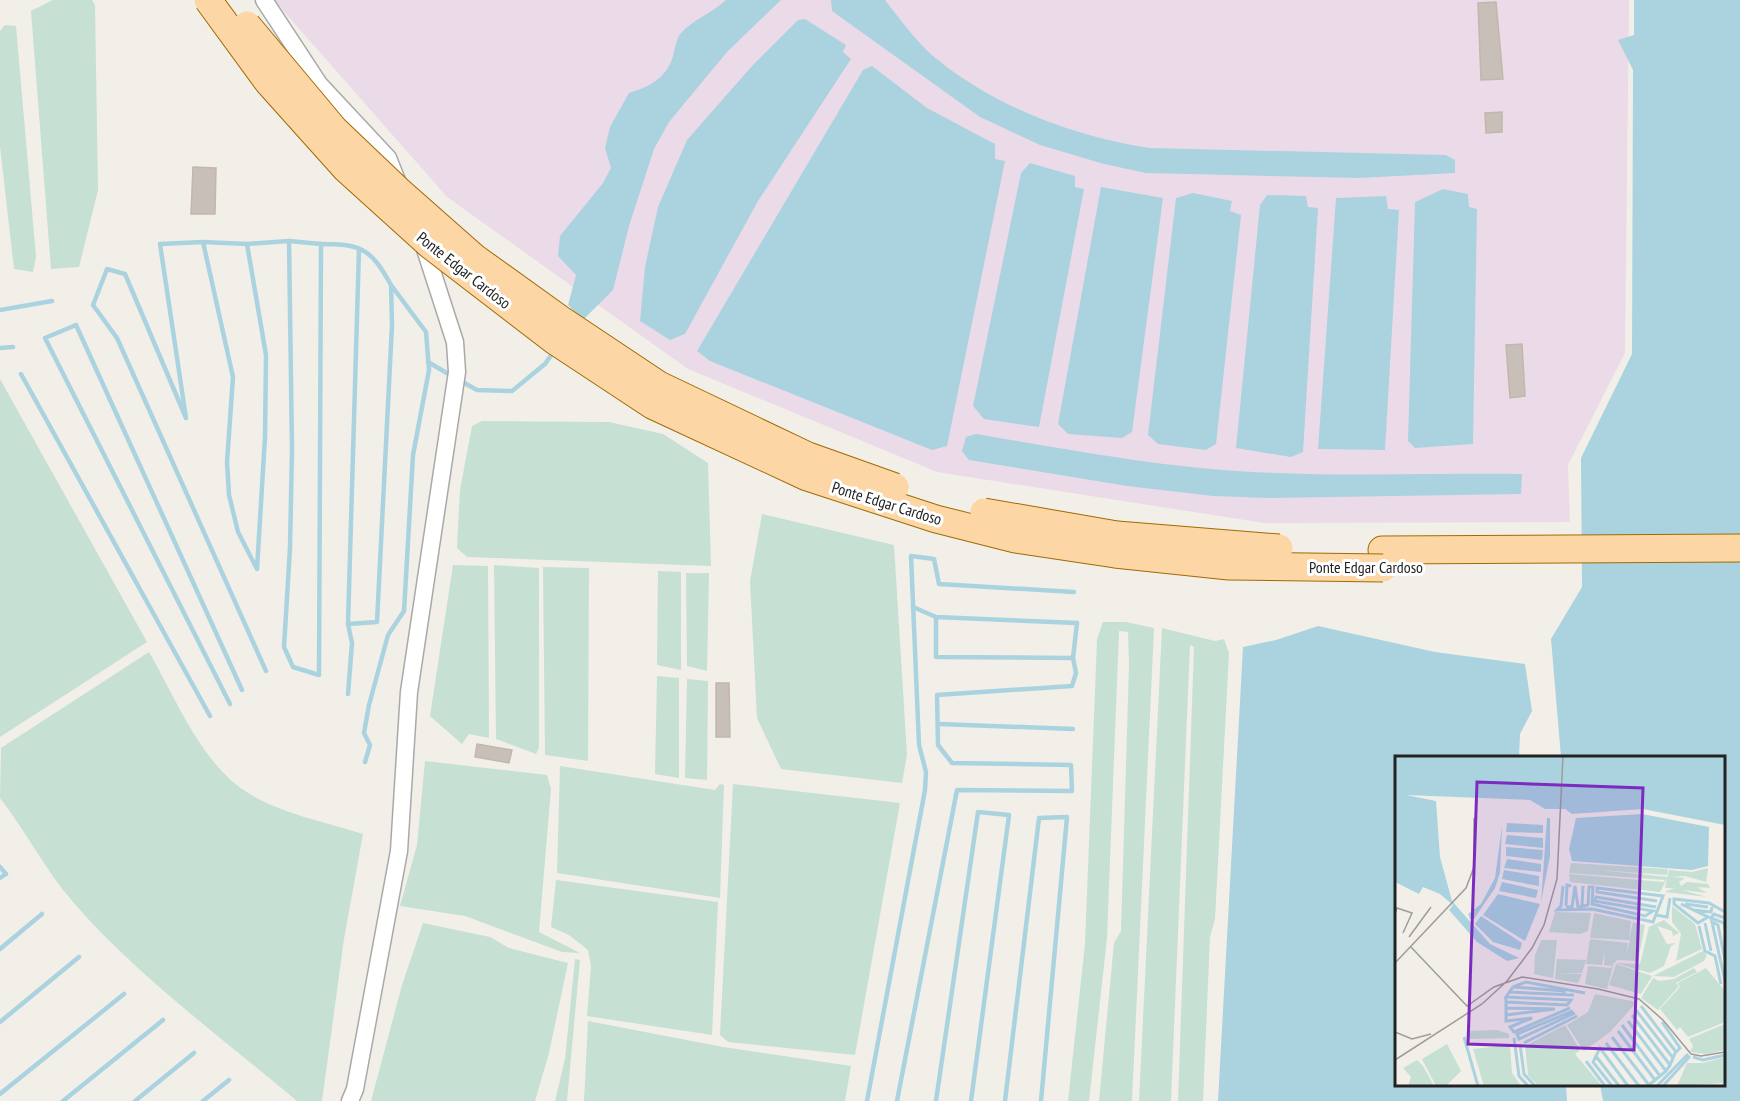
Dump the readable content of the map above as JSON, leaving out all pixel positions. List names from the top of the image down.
{
  "streets": {
    "main road": ["Ponte Edgar Cardoso"]
  }
}
